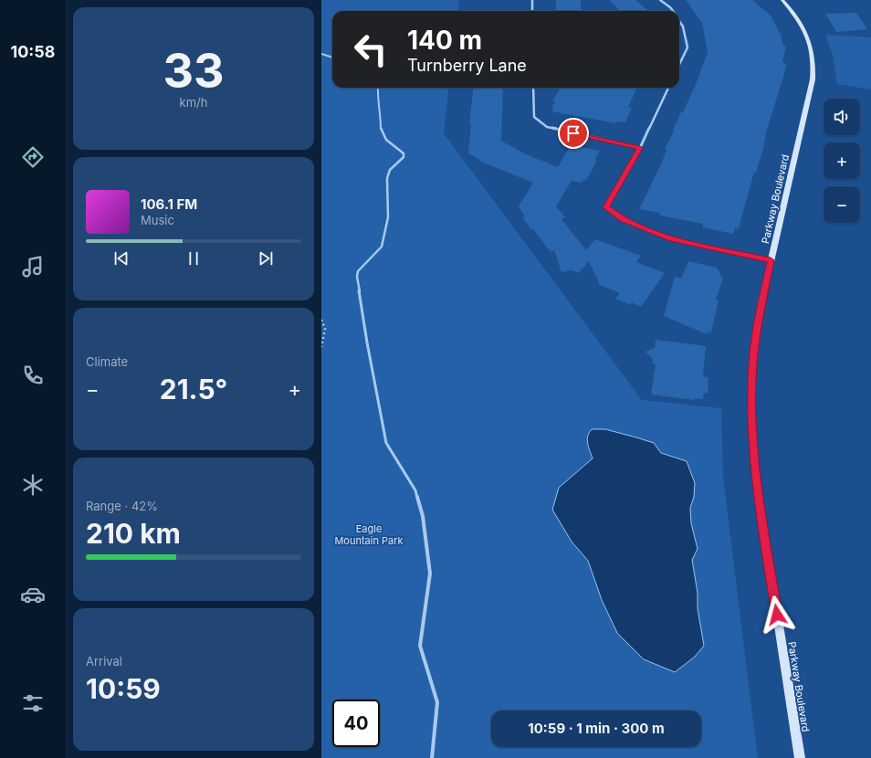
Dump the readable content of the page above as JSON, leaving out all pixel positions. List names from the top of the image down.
{
  "streets": {
    "street": ["Parkway Boulevard"]
  },
  "parks": ["Eagle Mountain Park"],
  "page": {
    "tabs": "10:58",
    "tile": [
      ["33", "km/h"],
      "Climate",
      ["Range · 42%", "210 km"],
      ["Arrival", "10:59"]
    ],
    "turn": ["140 m", "Turnberry Lane"],
    "map_buttons": ["+", "−"],
    "song": ["106.1 FM", "Music"],
    "heat": ["−", "21.5°", "+"],
    "limit": "40",
    "trip": "10:59 · 1 min · 300 m"
  }
}
